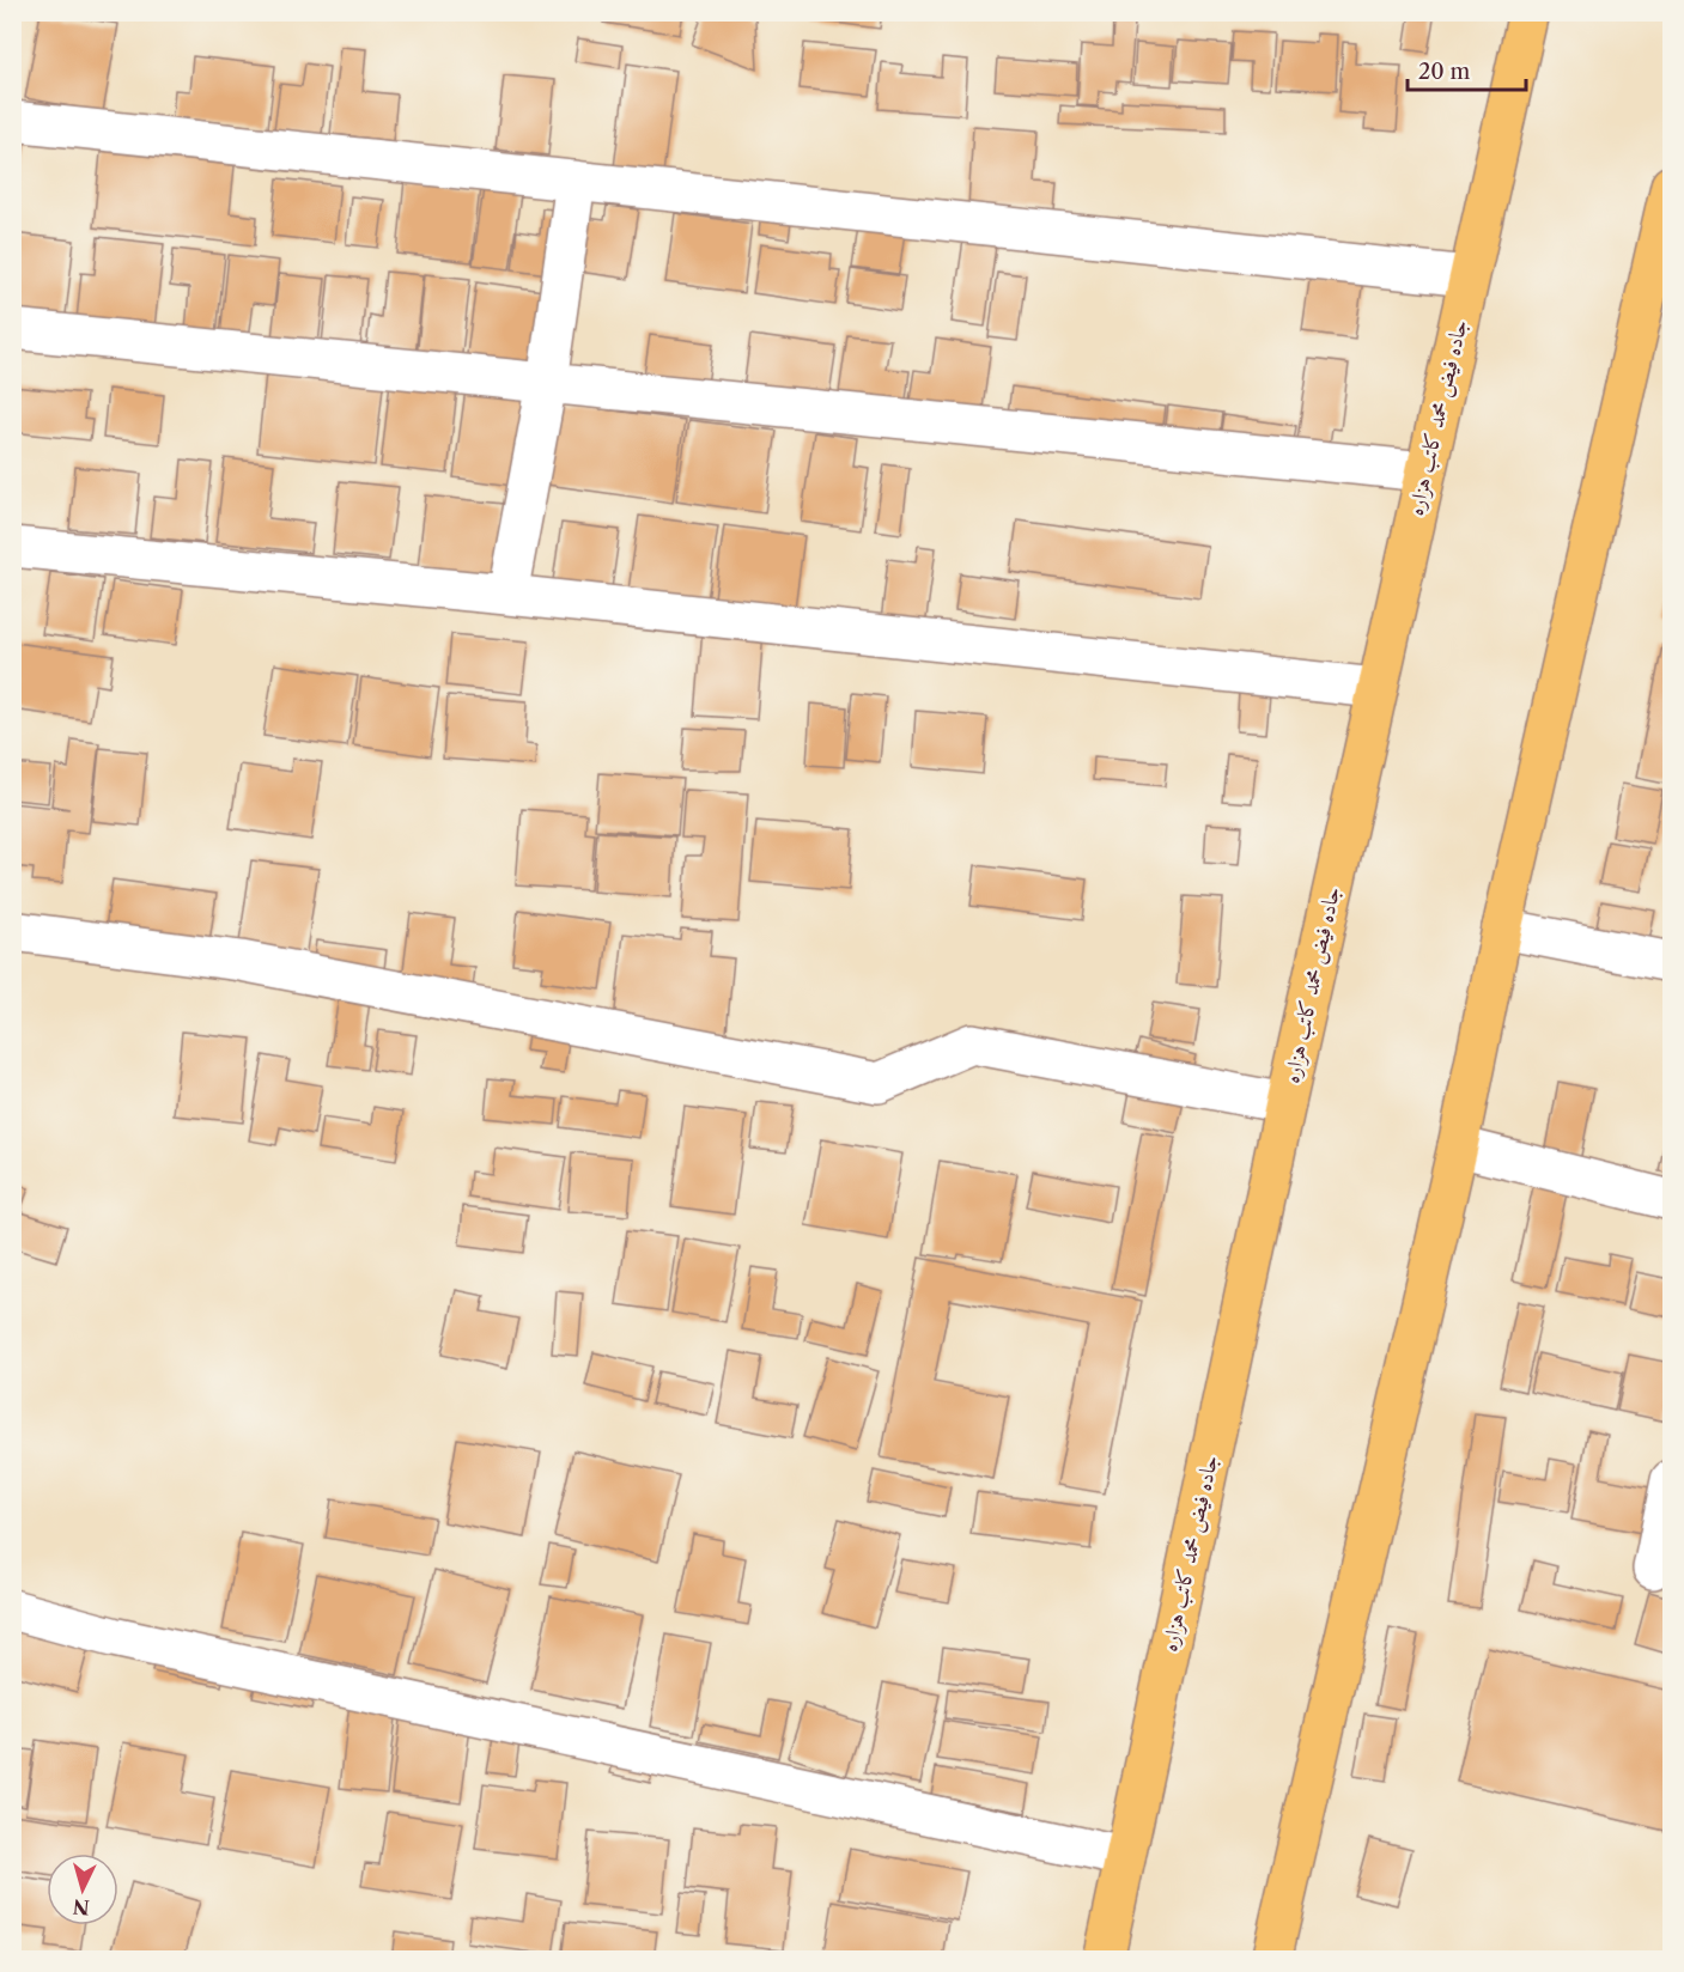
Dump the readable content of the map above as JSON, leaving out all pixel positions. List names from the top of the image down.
{
  "streets": {
    "main road": ["جاده فیض محمد کاتب هزاره"]
  },
  "scale_bar": "20 m",
  "north": "bottom"
}
